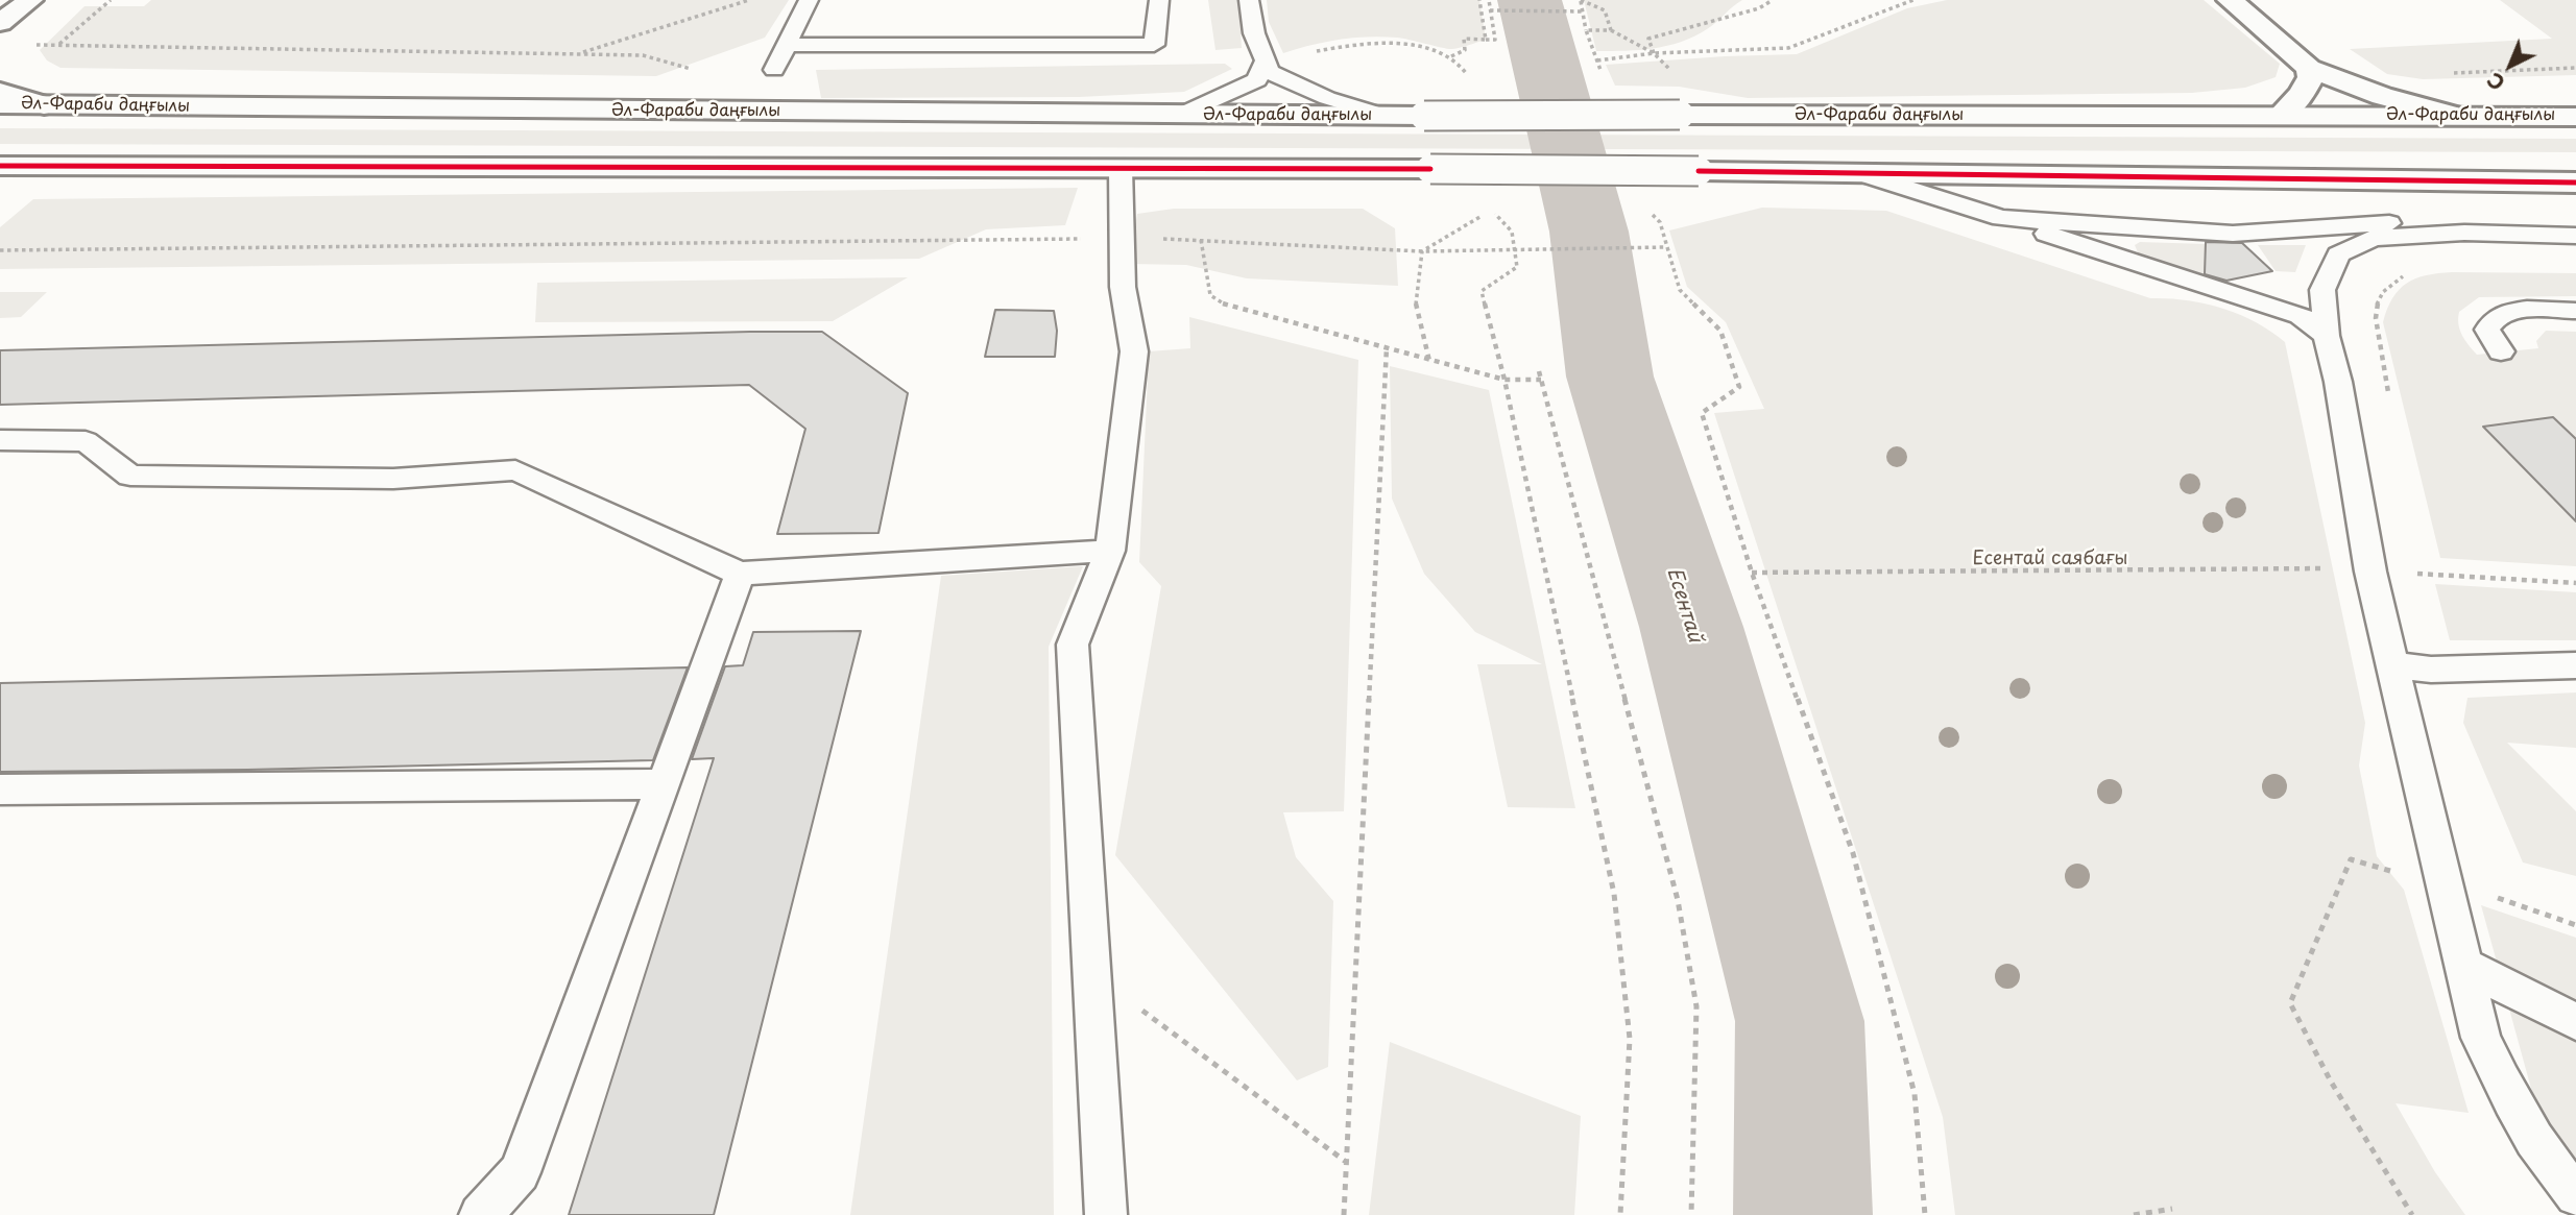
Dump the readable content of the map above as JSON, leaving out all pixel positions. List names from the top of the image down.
{
  "streets": {
    "main road": ["Әл-Фараби даңғылы"]
  },
  "water": ["Есентай"],
  "parks": ["Есентай саябағы"],
  "north": "bottom left"
}
